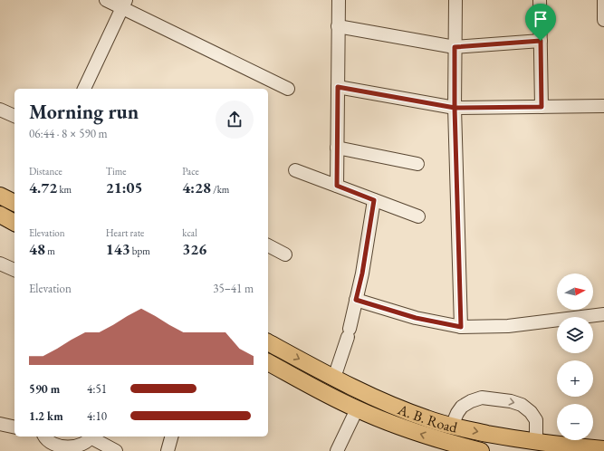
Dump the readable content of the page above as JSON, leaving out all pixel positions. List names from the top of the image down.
{
  "streets": {
    "main road": ["A. B. Road"]
  },
  "north": "right",
  "page": {
    "heading": ["Morning run", "06:44 · 8 × 590 m"],
    "stats": [
      ["Distance", "4.72 km"],
      ["Time", "21:05"],
      ["Pace", "4:28 /km"],
      ["Elevation", "48 m"],
      ["Heart rate", "143 bpm"],
      ["kcal", "326"]
    ],
    "map_buttons": ["+", "−"],
    "chart": ["Elevation", "35–41 m"],
    "list": [
      {
        "name": "590 m",
        "note": "4:51"
      },
      {
        "name": "1.2 km",
        "note": "4:10"
      }
    ]
  }
}
